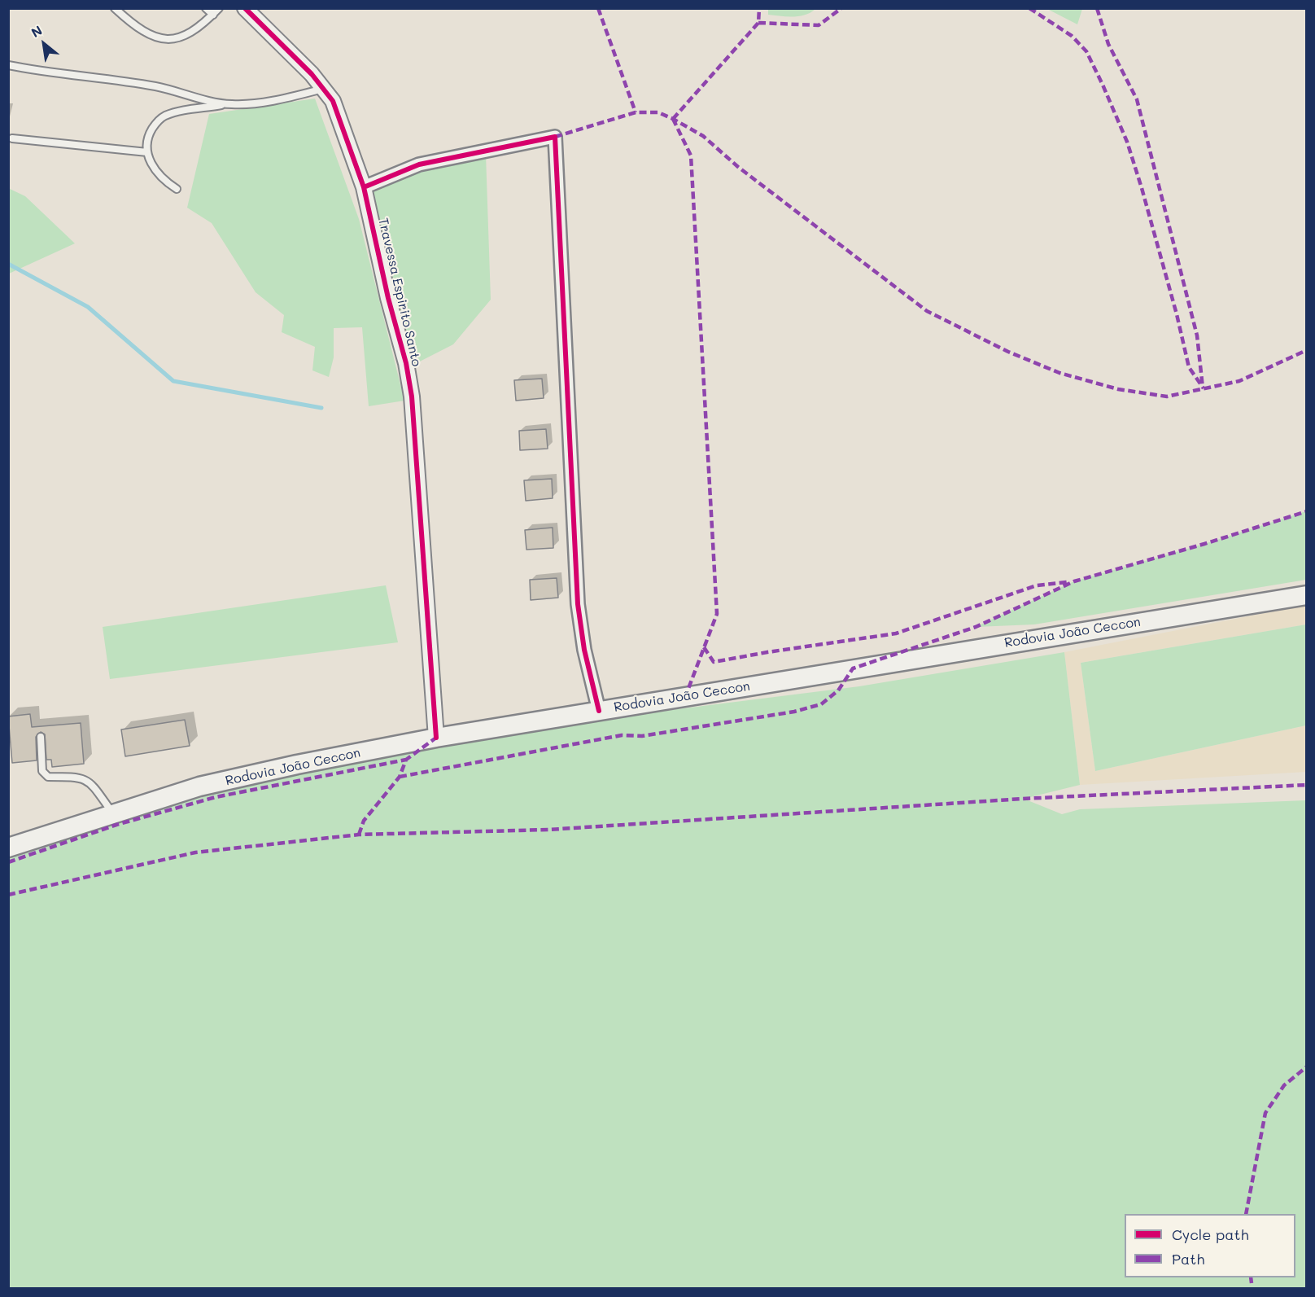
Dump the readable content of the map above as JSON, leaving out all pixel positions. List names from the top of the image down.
{
  "streets": {
    "main road": ["Rodovia João Ceccon"],
    "street": ["Travessa Espirito Santo"]
  },
  "crossings": [
    ["Travessa Espirito Santo", "Rodovia João Ceccon"]
  ],
  "legend": ["Cycle path", "Path"],
  "north": "top left"
}
